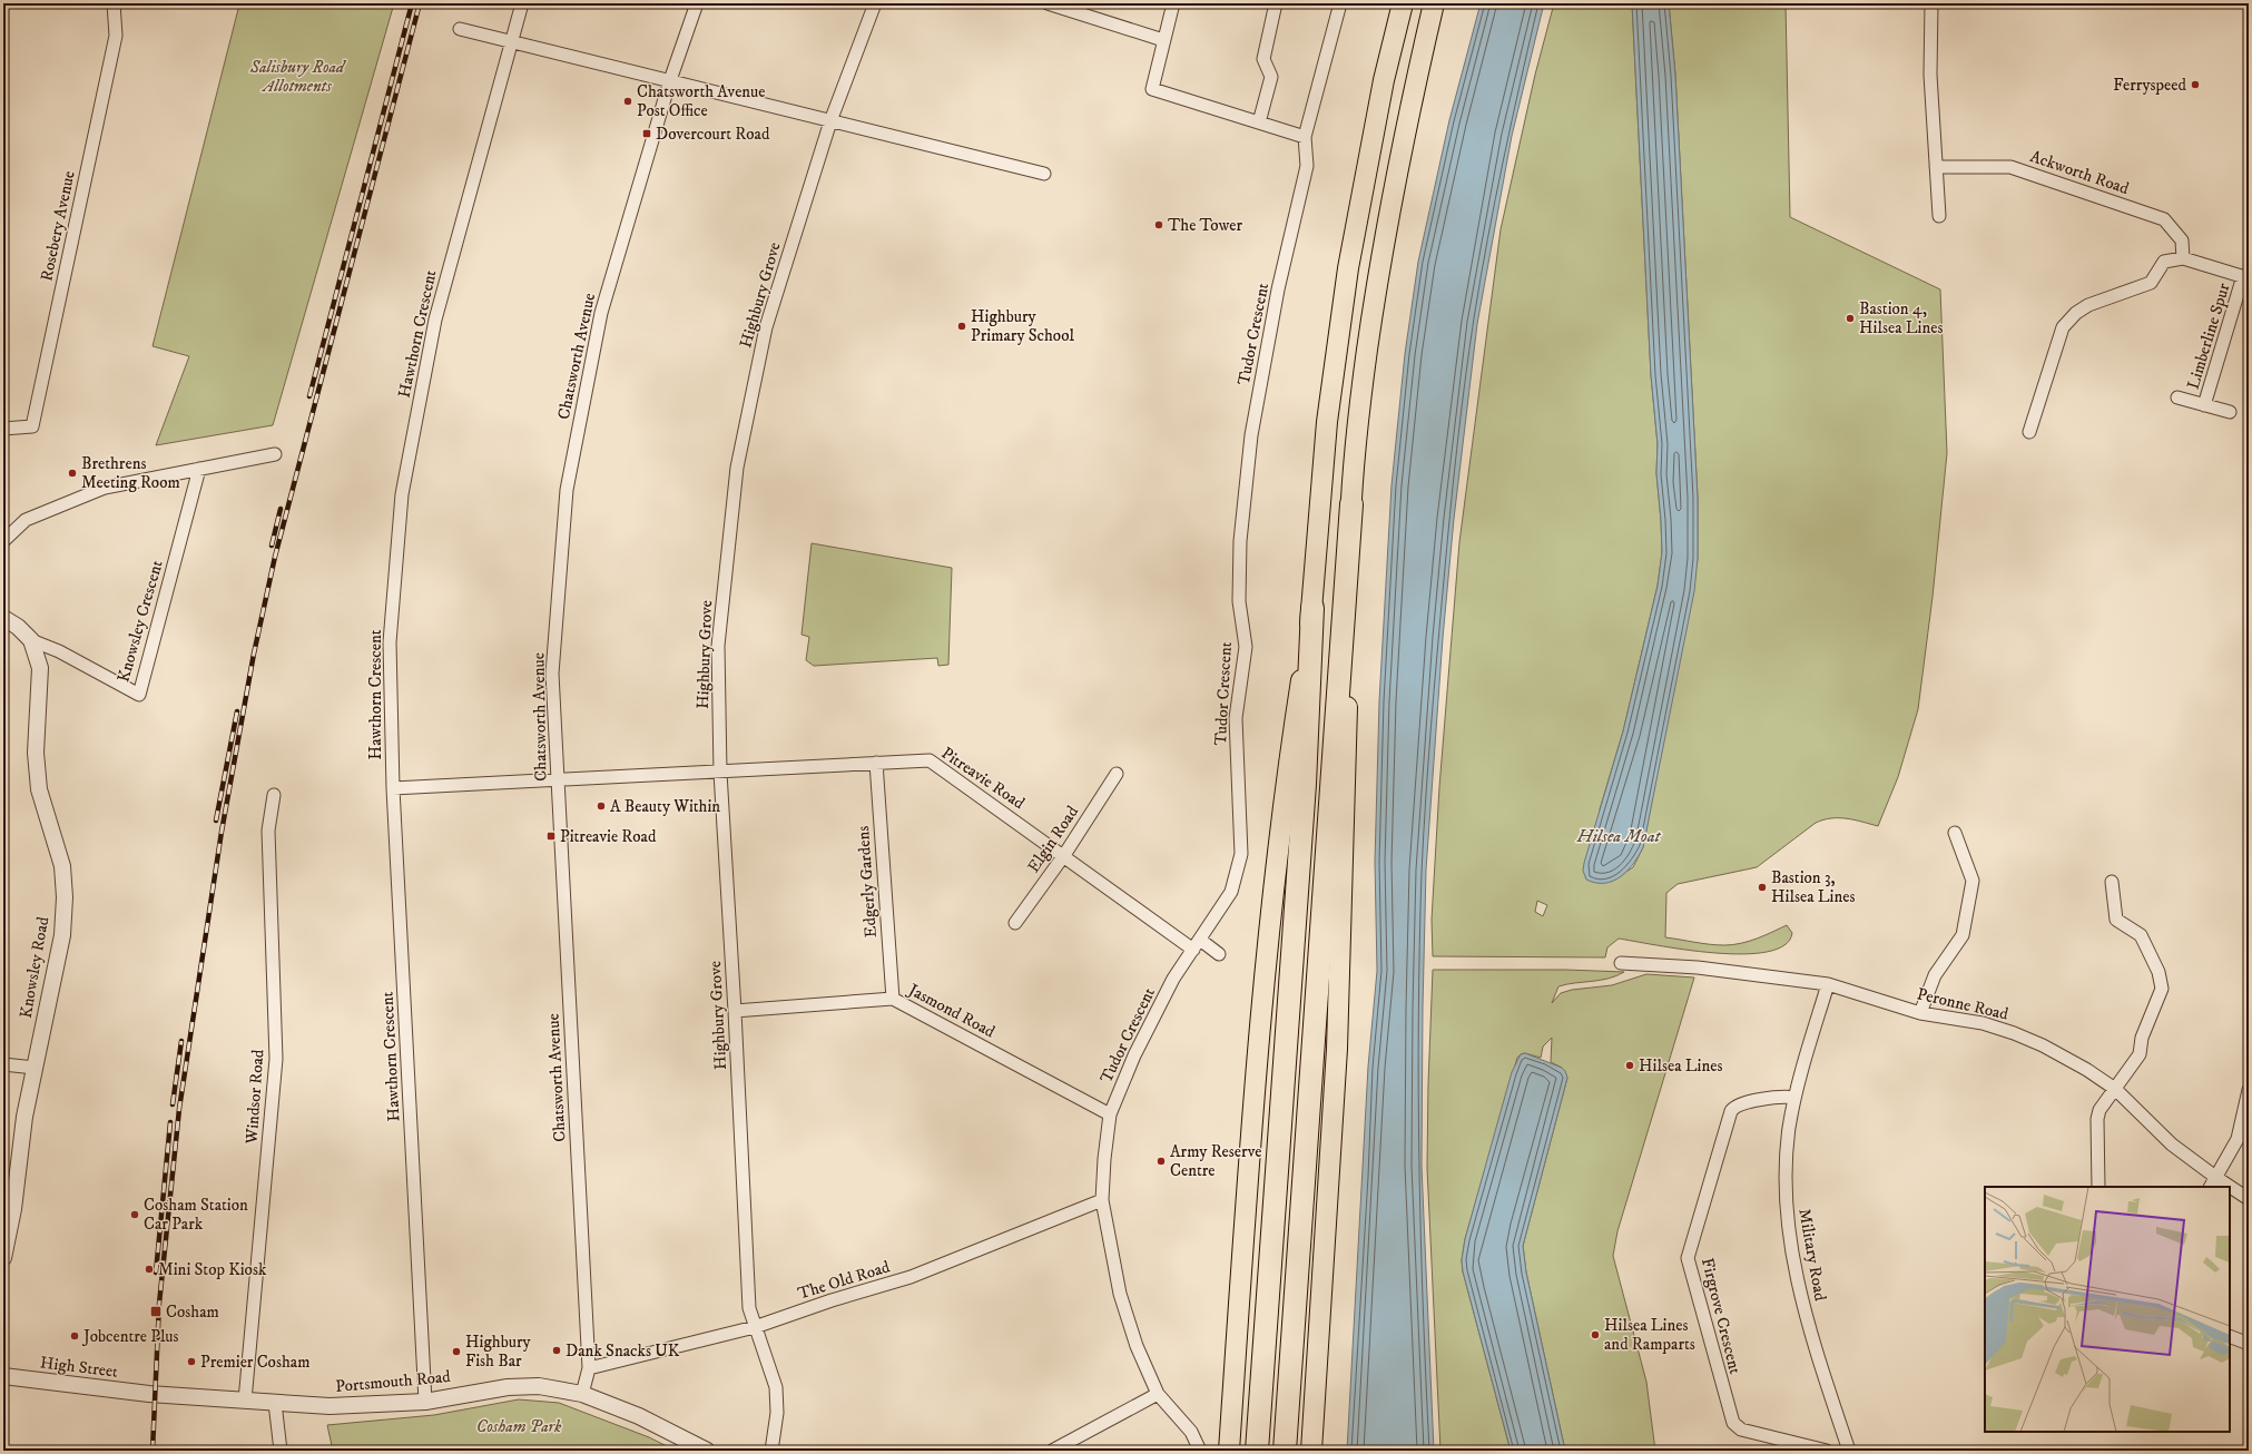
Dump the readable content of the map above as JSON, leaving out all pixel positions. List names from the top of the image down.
{
  "streets": {
    "street": [
      "Ackworth Road",
      "Rosebery Avenue",
      "Highbury Grove",
      "Hawthorn Crescent",
      "Tudor Crescent",
      "Limberline Spur",
      "Chatsworth Avenue",
      "Knowsley Crescent",
      "Pitreavie Road",
      "Elgin Road",
      "Edgerly Gardens",
      "Knowsley Road",
      "Peronne Road",
      "Jasmond Road",
      "Windsor Road",
      "Military Road",
      "The Old Road",
      "Firgrove Crescent",
      "High Street",
      "Portsmouth Road"
    ]
  },
  "crossings": [
    ["Ackworth Road", "Limberline Spur"],
    ["Highbury Grove", "Pitreavie Road"],
    ["Highbury Grove", "Jasmond Road"],
    ["Highbury Grove", "The Old Road"],
    ["Hawthorn Crescent", "Pitreavie Road"],
    ["Hawthorn Crescent", "Portsmouth Road"],
    ["Tudor Crescent", "Pitreavie Road"],
    ["Tudor Crescent", "Jasmond Road"],
    ["Tudor Crescent", "The Old Road"],
    ["Chatsworth Avenue", "Pitreavie Road"],
    ["Chatsworth Avenue", "The Old Road"],
    ["Chatsworth Avenue", "Portsmouth Road"],
    ["Knowsley Crescent", "Knowsley Road"],
    ["Pitreavie Road", "Elgin Road"],
    ["Pitreavie Road", "Edgerly Gardens"],
    ["Edgerly Gardens", "Jasmond Road"],
    ["Peronne Road", "Military Road"],
    ["Windsor Road", "Portsmouth Road"],
    ["Military Road", "Firgrove Crescent"],
    ["High Street", "Portsmouth Road"]
  ],
  "water": ["Hilsea Moat"],
  "parks": ["Salisbury Road Allotments", "Cosham Park"],
  "places": {
    "other": [
      "Ferryspeed",
      "Chatsworth Avenue Post Office",
      "The Tower",
      "Bastion 4, Hilsea Lines",
      "Highbury Primary School",
      "Brethrens Meeting Room",
      "A Beauty Within",
      "Bastion 3, Hilsea Lines",
      "Hilsea Lines",
      "Army Reserve Centre",
      "Cosham Station Car Park",
      "Mini Stop Kiosk",
      "Hilsea Lines and Ramparts",
      "Jobcentre Plus",
      "Dank Snacks UK",
      "Highbury Fish Bar",
      "Premier Cosham"
    ],
    "transit": ["Dovercourt Road", "Pitreavie Road", "Cosham"]
  }
}
